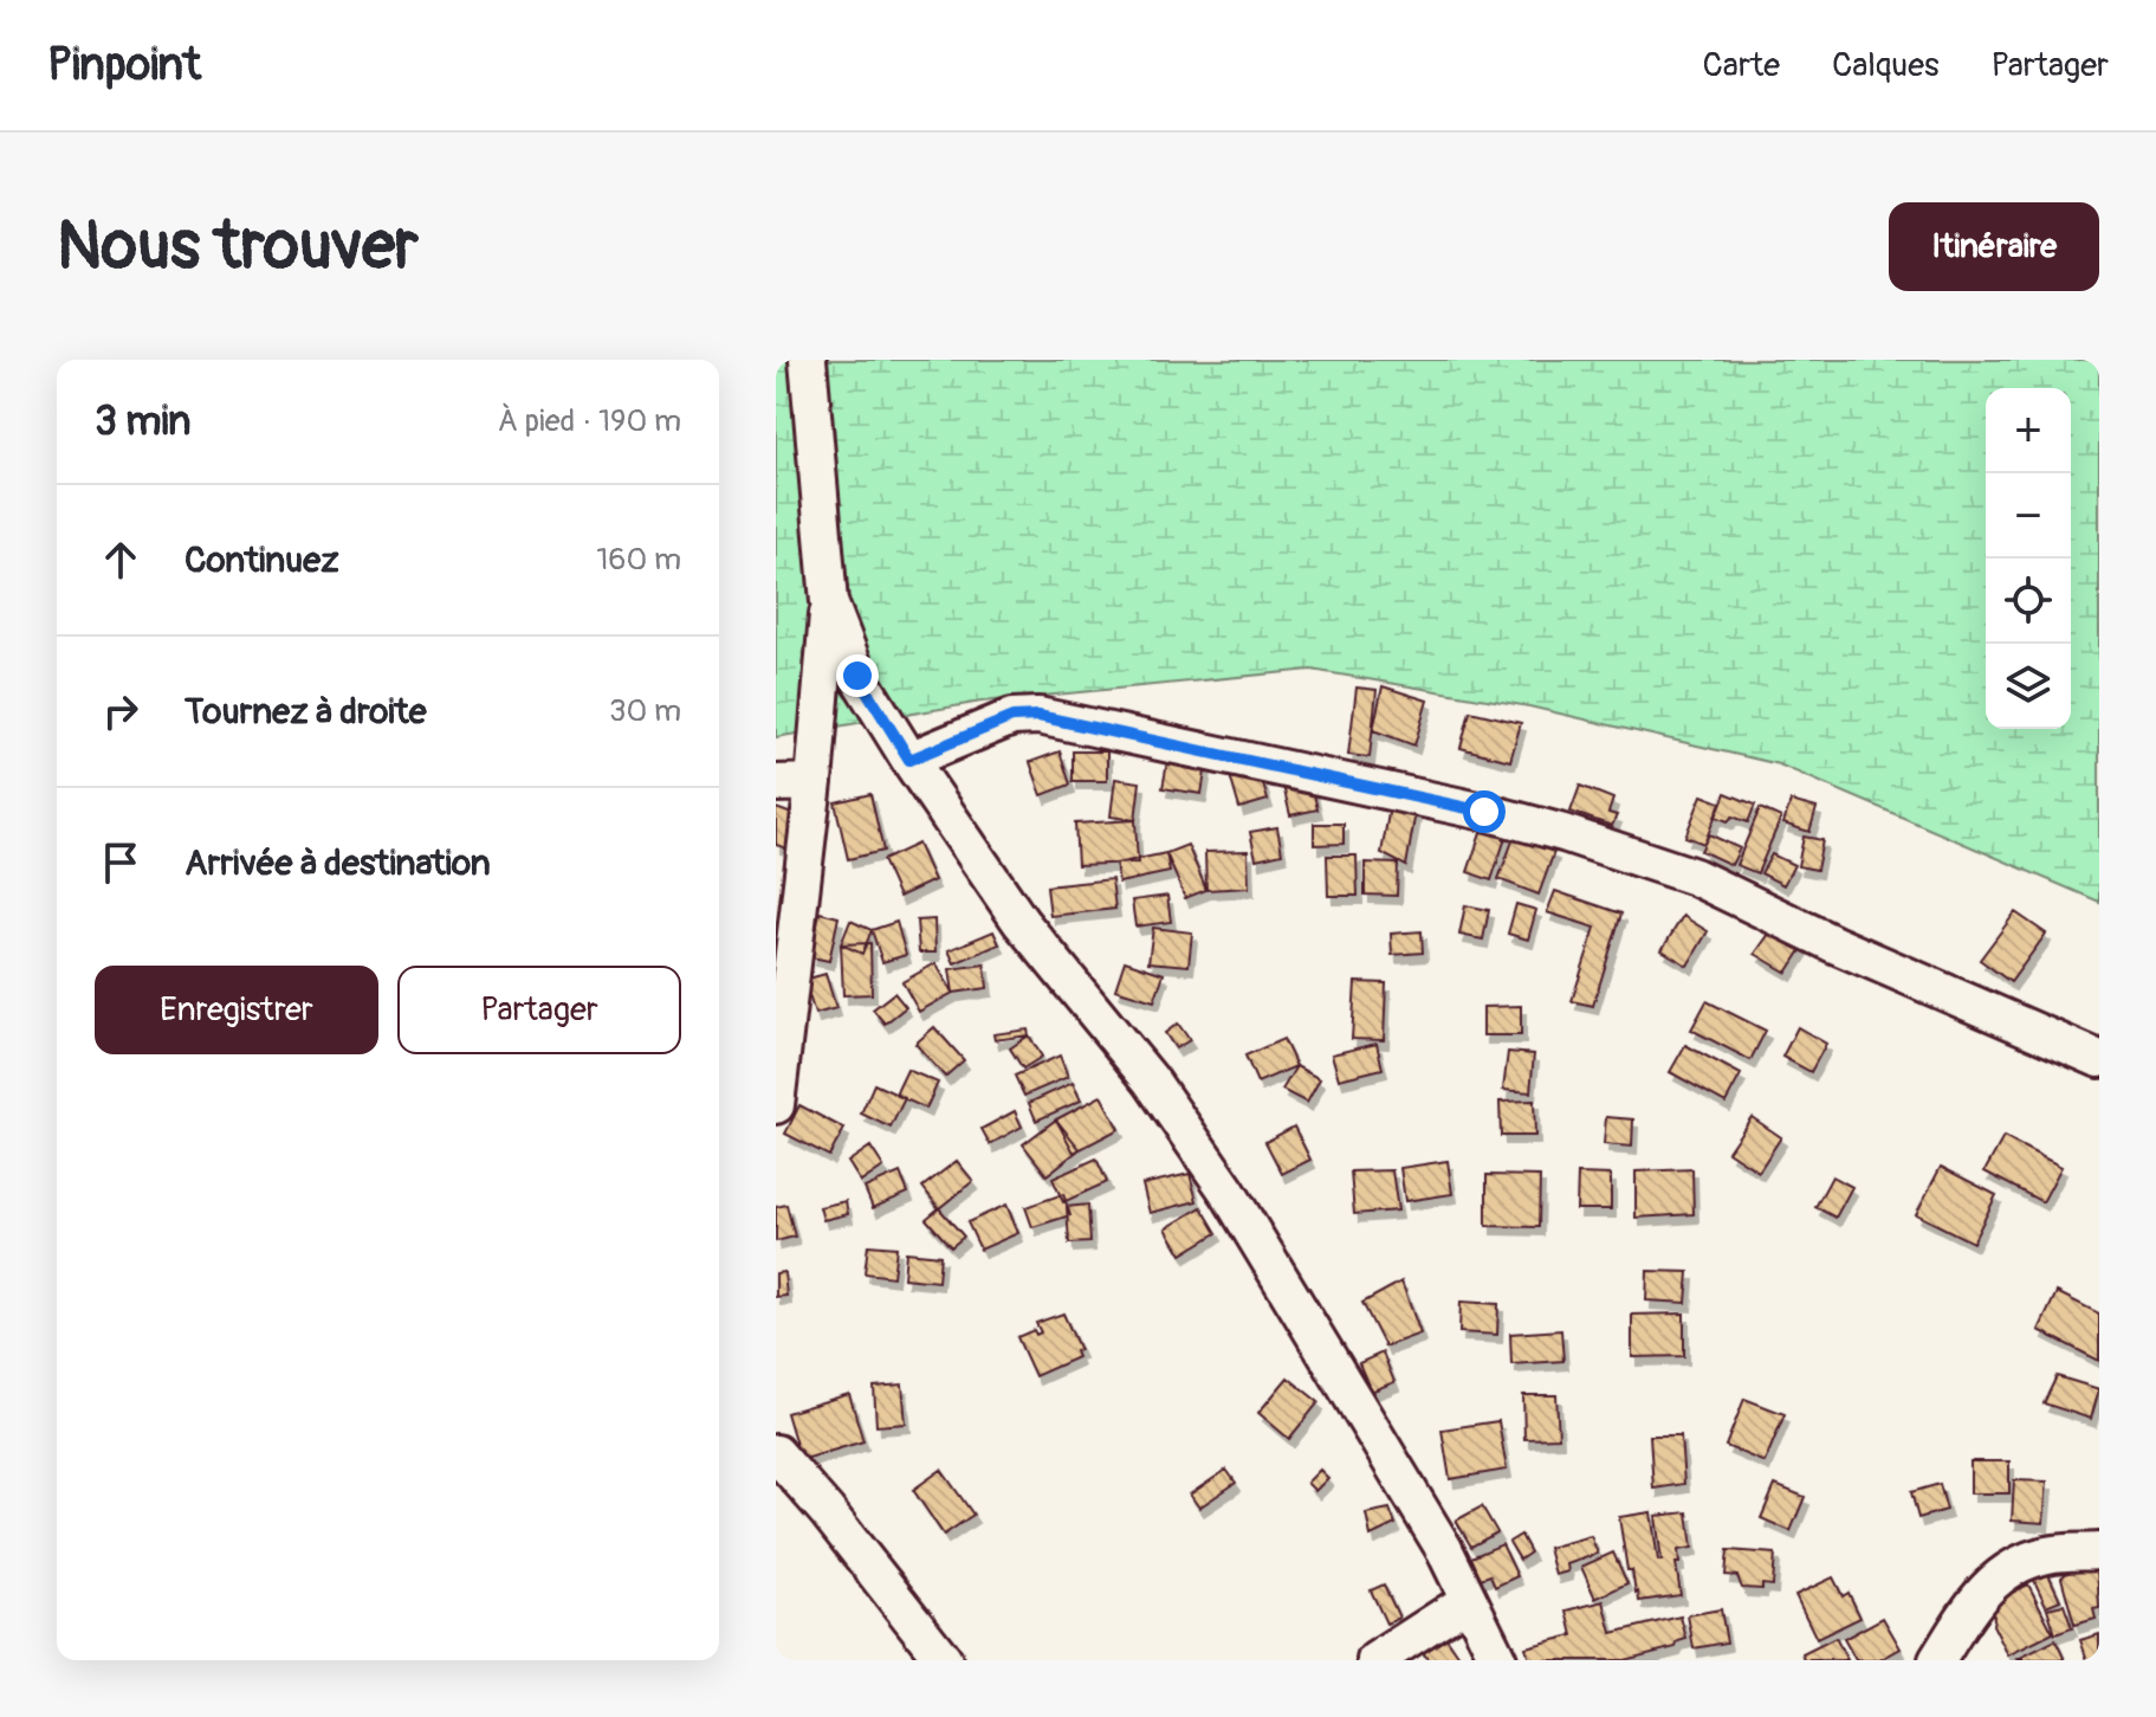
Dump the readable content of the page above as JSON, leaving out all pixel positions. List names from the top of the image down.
{
  "page": {
    "header": "Pinpoint",
    "nav": ["Carte", "Calques", "Partager"],
    "buttons": [
      "Itinéraire",
      ["Enregistrer", "Partager"]
    ],
    "title": "Nous trouver",
    "heading": ["3 min", "À pied · 190 m"],
    "map_buttons": ["+", "−"],
    "list": [
      ["Continuez", "160 m"],
      ["Tournez à droite", "30 m"],
      "Arrivée à destination"
    ]
  }
}
